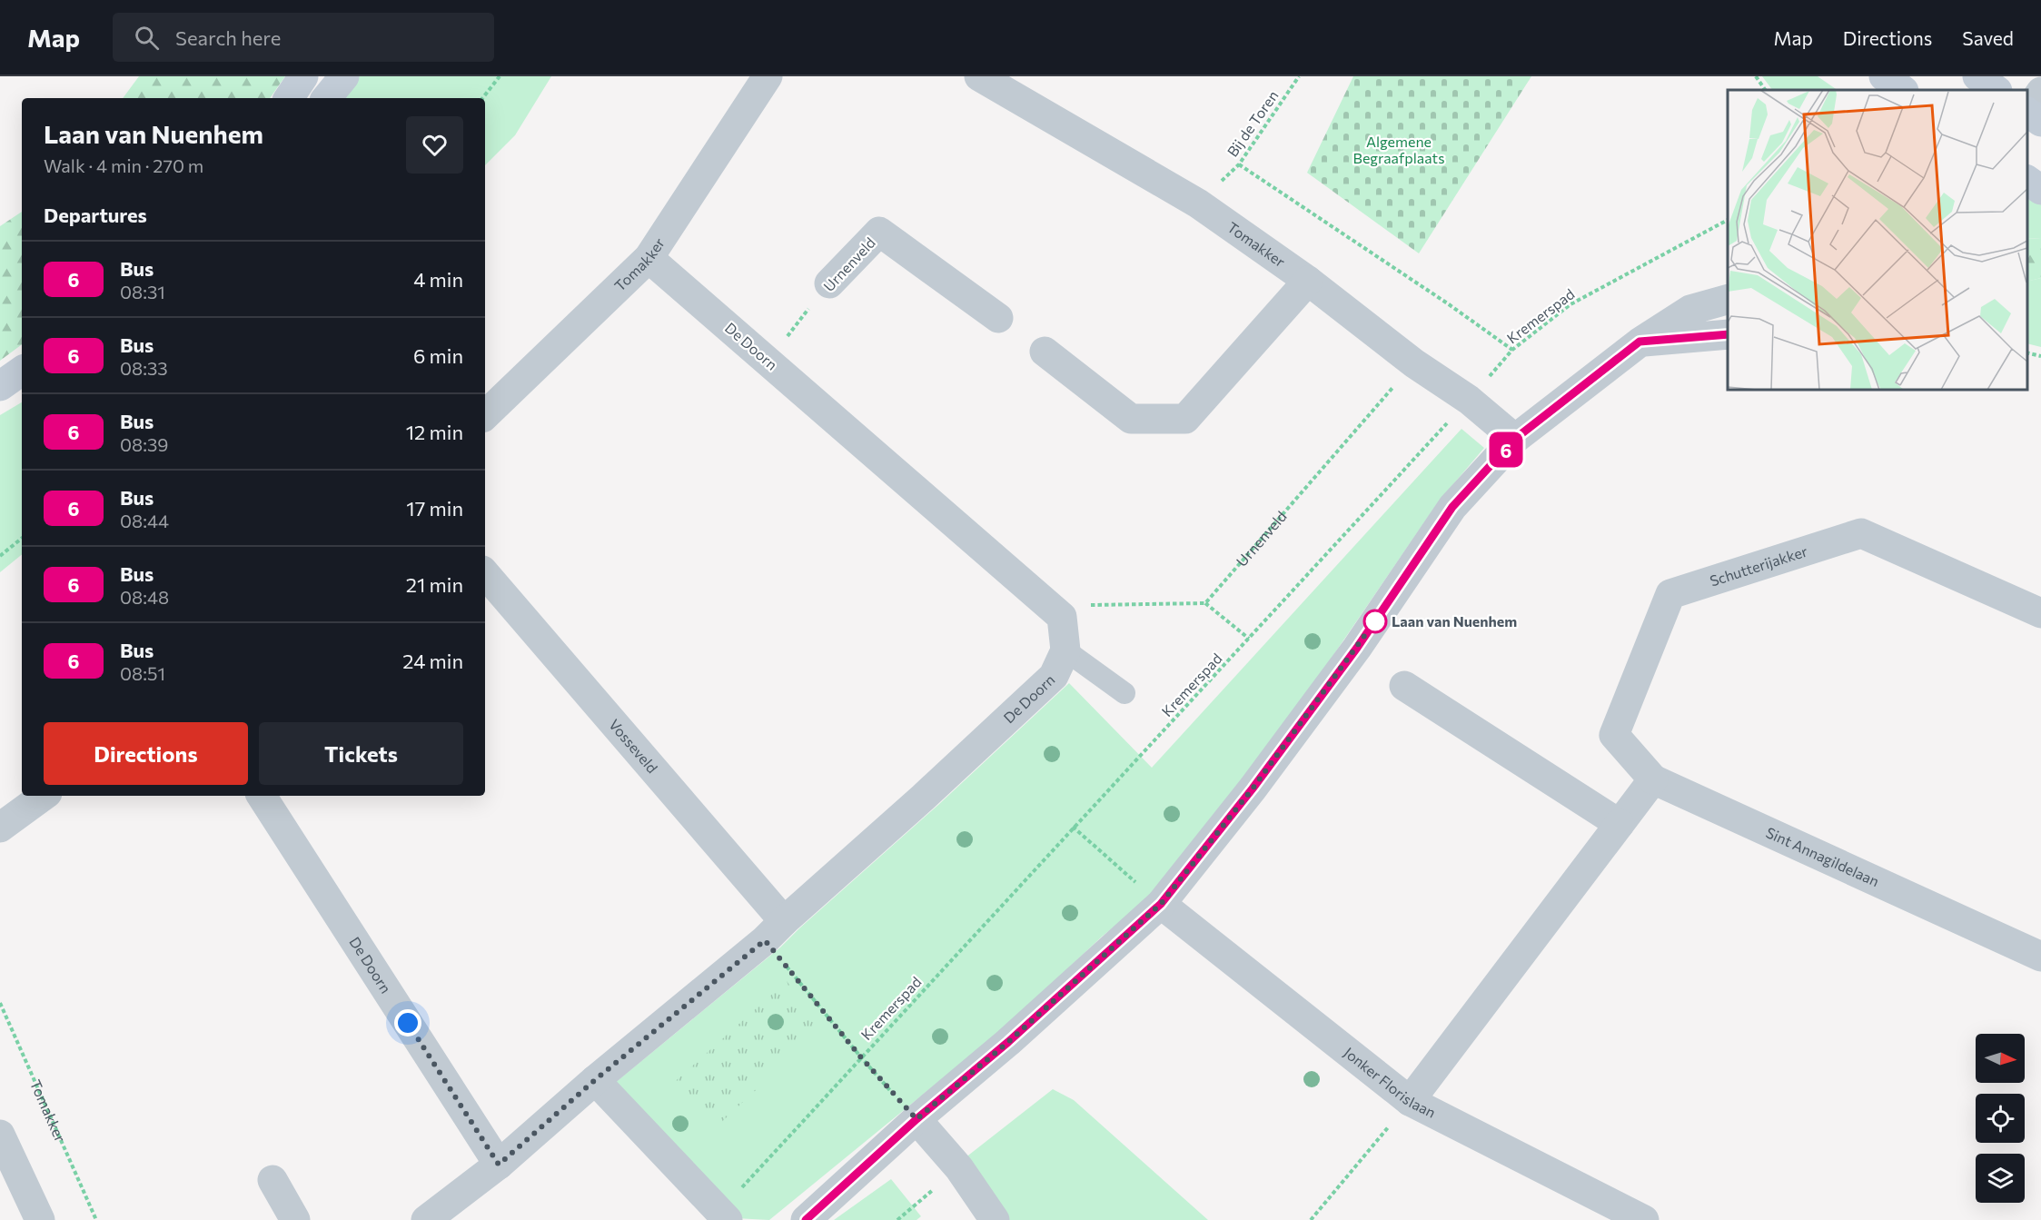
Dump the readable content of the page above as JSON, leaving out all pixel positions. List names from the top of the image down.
{
  "streets": {
    "street": [
      "Tomakker",
      "Urnenveld",
      "De Doorn",
      "Schutterijakker",
      "Vosseveld",
      "Sint Annagildelaan",
      "Jonker Florislaan"
    ],
    "path": ["Bij de Toren", "Kremerspad"]
  },
  "crossings": [
    ["Bij de Toren", "Tomakker"],
    ["Tomakker", "Urnenveld"],
    ["Tomakker", "Kremerspad"],
    ["Tomakker", "De Doorn"],
    ["Urnenveld", "De Doorn"],
    ["De Doorn", "Vosseveld"],
    ["Schutterijakker", "Sint Annagildelaan"]
  ],
  "parks": ["Algemene Begraafplaats"],
  "places": ["Laan van Nuenhem"],
  "lines": ["bus line 6"],
  "north": "right",
  "page": {
    "header": "Map",
    "search": "Search here",
    "nav": ["Map", "Directions", "Saved"],
    "on_map": "6",
    "heading": [
      ["Laan van Nuenhem", "Walk · 4 min · 270 m"],
      "Departures"
    ],
    "list": [
      {
        "mark": "6",
        "name": "Bus",
        "note": "08:31",
        "value": "4 min"
      },
      {
        "mark": "6",
        "name": "Bus",
        "note": "08:33",
        "value": "6 min"
      },
      {
        "mark": "6",
        "name": "Bus",
        "note": "08:39",
        "value": "12 min"
      },
      {
        "mark": "6",
        "name": "Bus",
        "note": "08:44",
        "value": "17 min"
      },
      {
        "mark": "6",
        "name": "Bus",
        "note": "08:48",
        "value": "21 min"
      },
      {
        "mark": "6",
        "name": "Bus",
        "note": "08:51",
        "value": "24 min"
      }
    ],
    "buttons": ["Directions", "Tickets"]
  }
}
